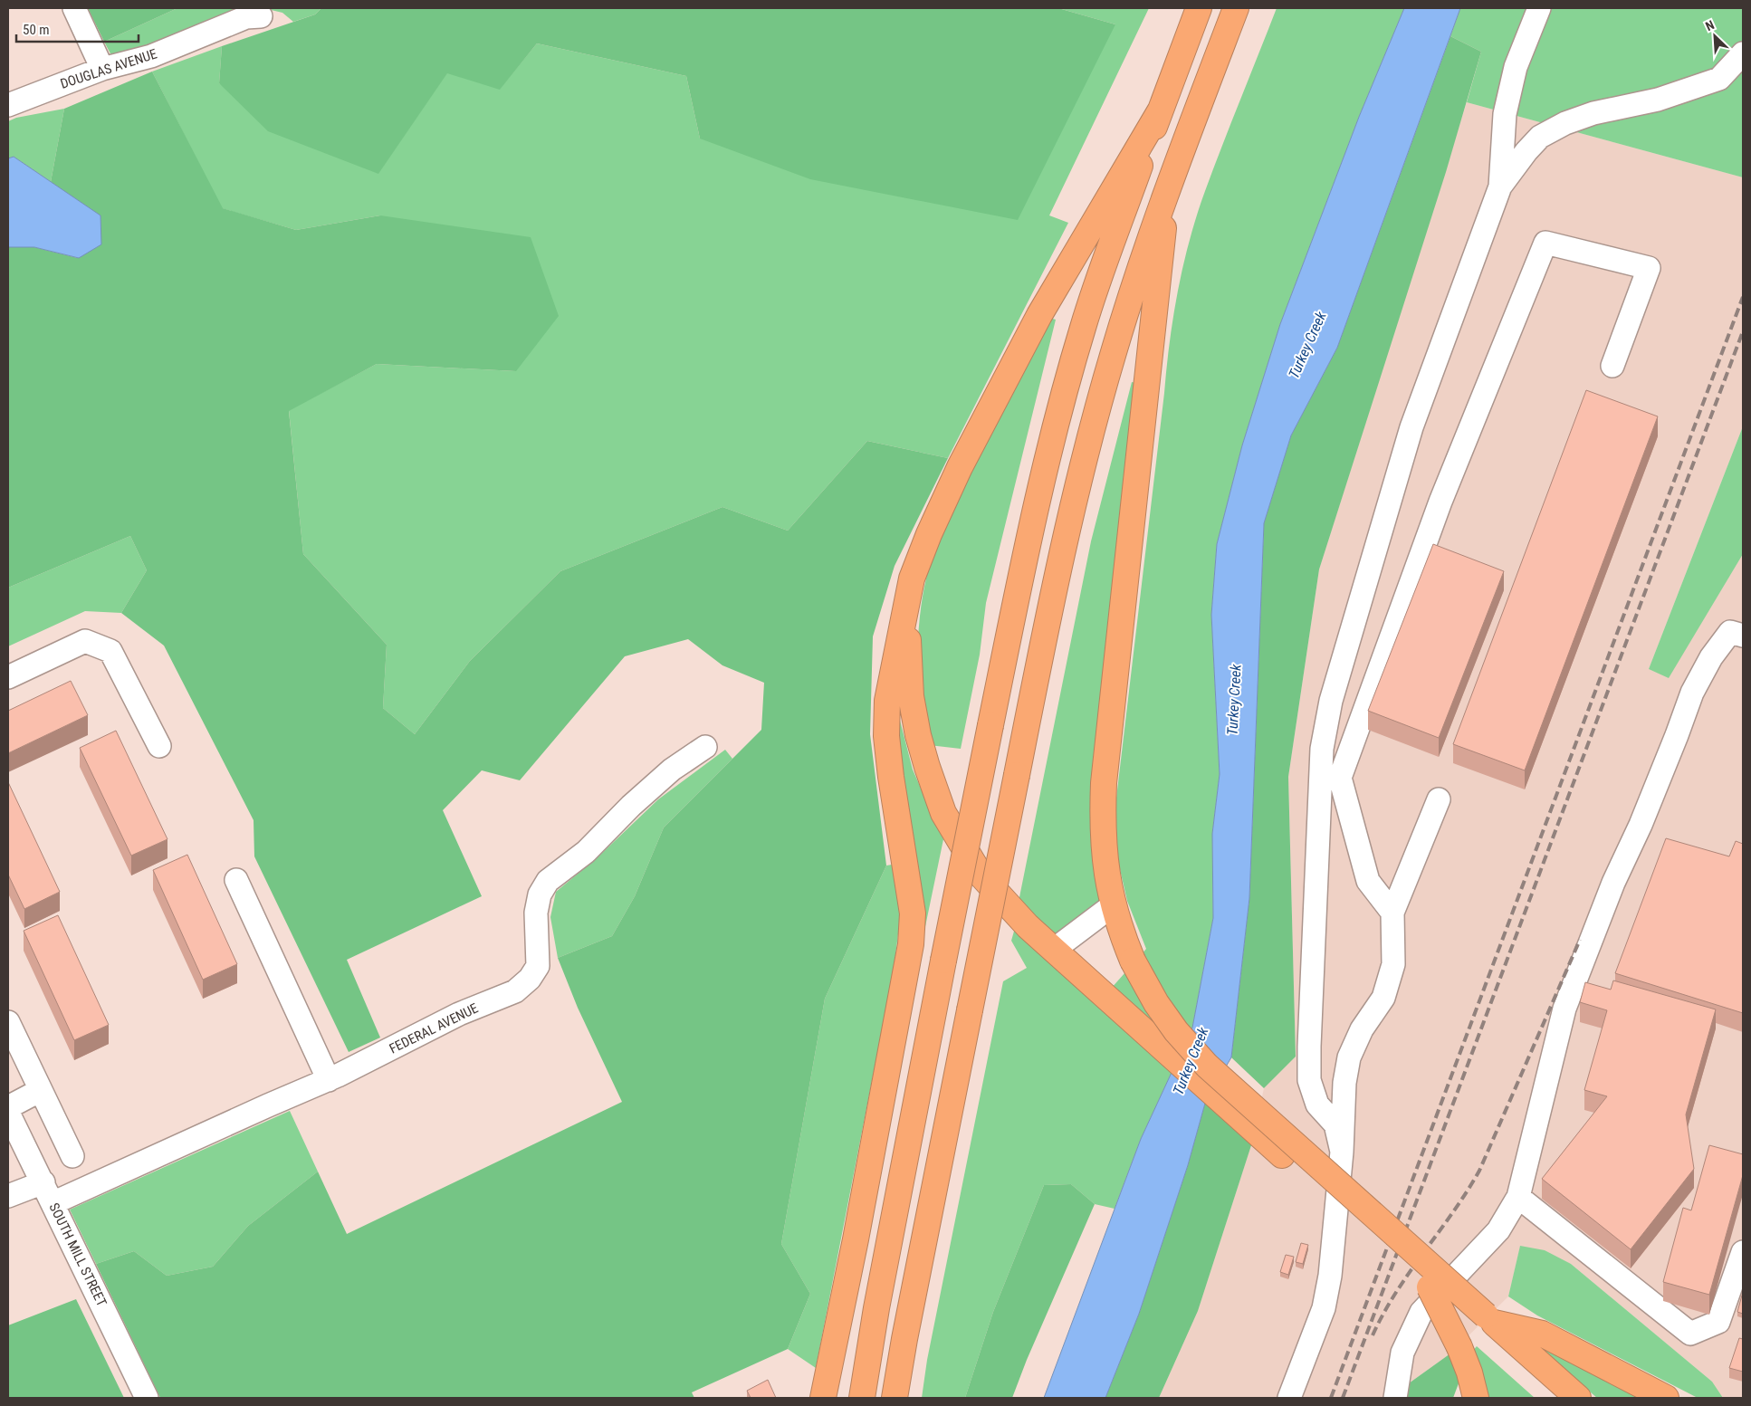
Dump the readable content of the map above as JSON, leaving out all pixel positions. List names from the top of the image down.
{
  "streets": {
    "street": ["DOUGLAS AVENUE", "FEDERAL AVENUE", "SOUTH MILL STREET"]
  },
  "crossings": [
    ["FEDERAL AVENUE", "SOUTH MILL STREET"]
  ],
  "water": ["Turkey Creek"],
  "scale_bar": "50 m",
  "north": "top left"
}
